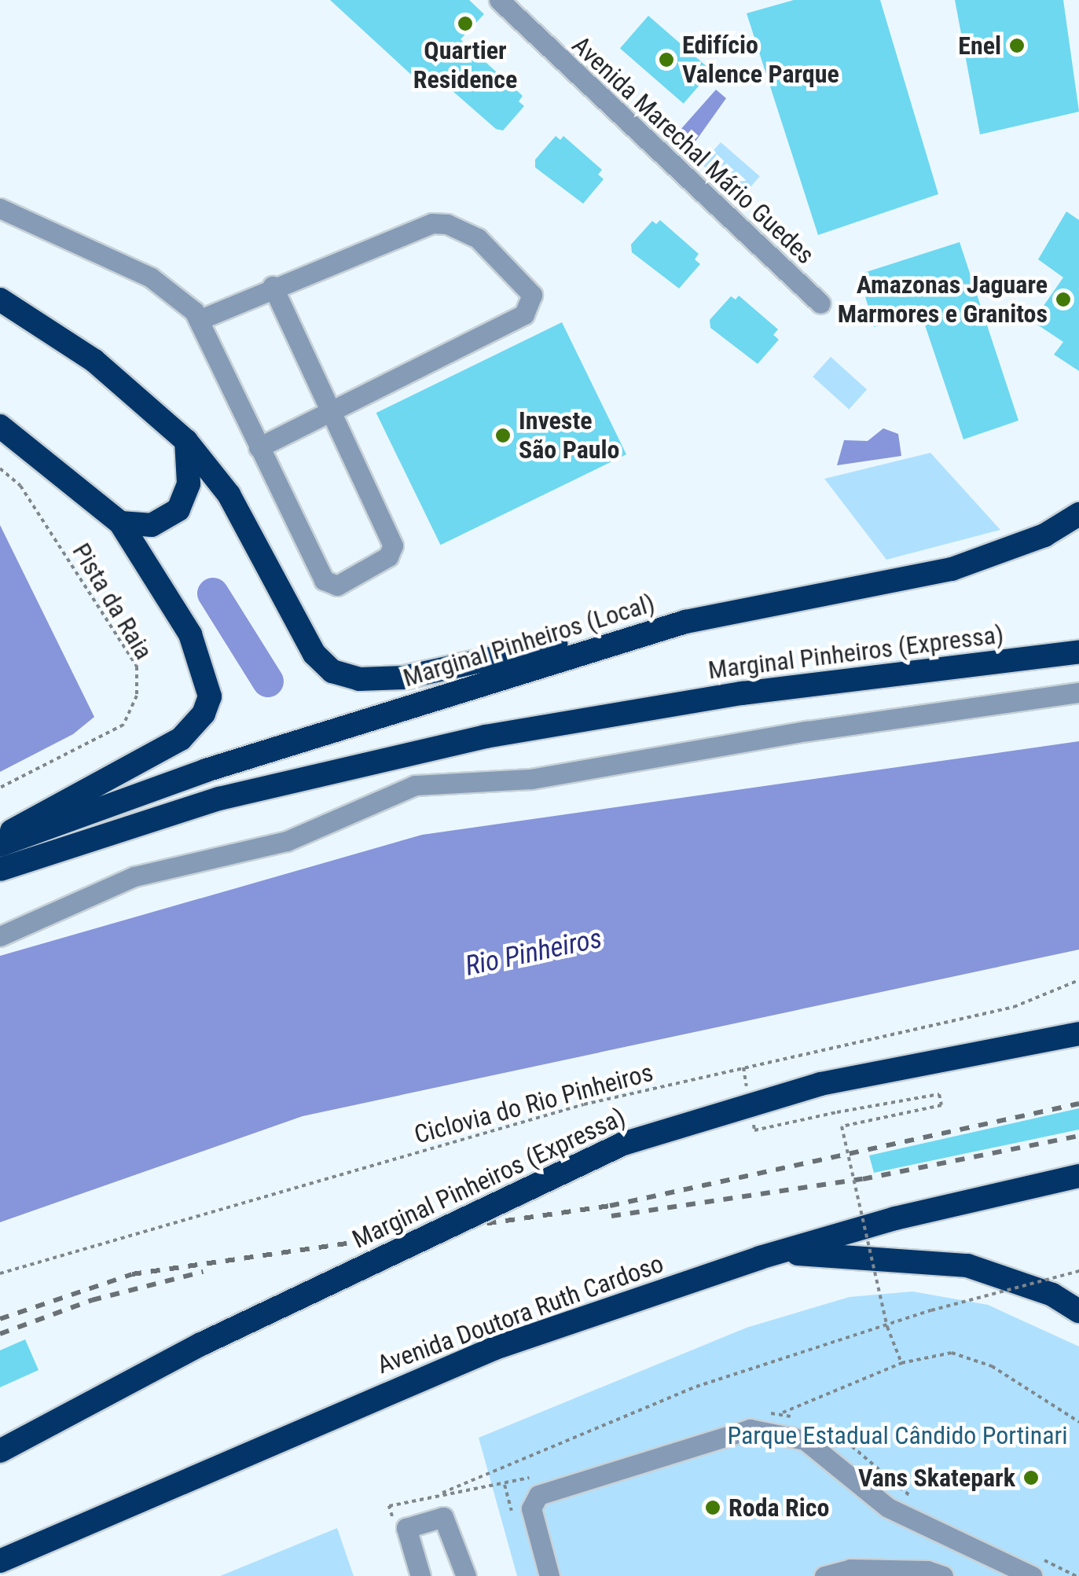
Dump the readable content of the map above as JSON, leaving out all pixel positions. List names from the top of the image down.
{
  "streets": {
    "highway": ["Marginal Pinheiros (Local)", "Marginal Pinheiros (Expressa)", "Avenida Doutora Ruth Cardoso"],
    "lane": ["Avenida Marechal Mário Guedes"],
    "path": ["Pista da Raia", "Ciclovia do Rio Pinheiros"]
  },
  "water": ["Rio Pinheiros"],
  "parks": ["Parque Estadual Cândido Portinari"],
  "places": [
    "Quartier Residence",
    "Enel",
    "Edifício Valence Parque",
    "Amazonas Jaguare Marmores e Granitos",
    "Investe São Paulo",
    "Vans Skatepark",
    "Roda Rico"
  ]
}
